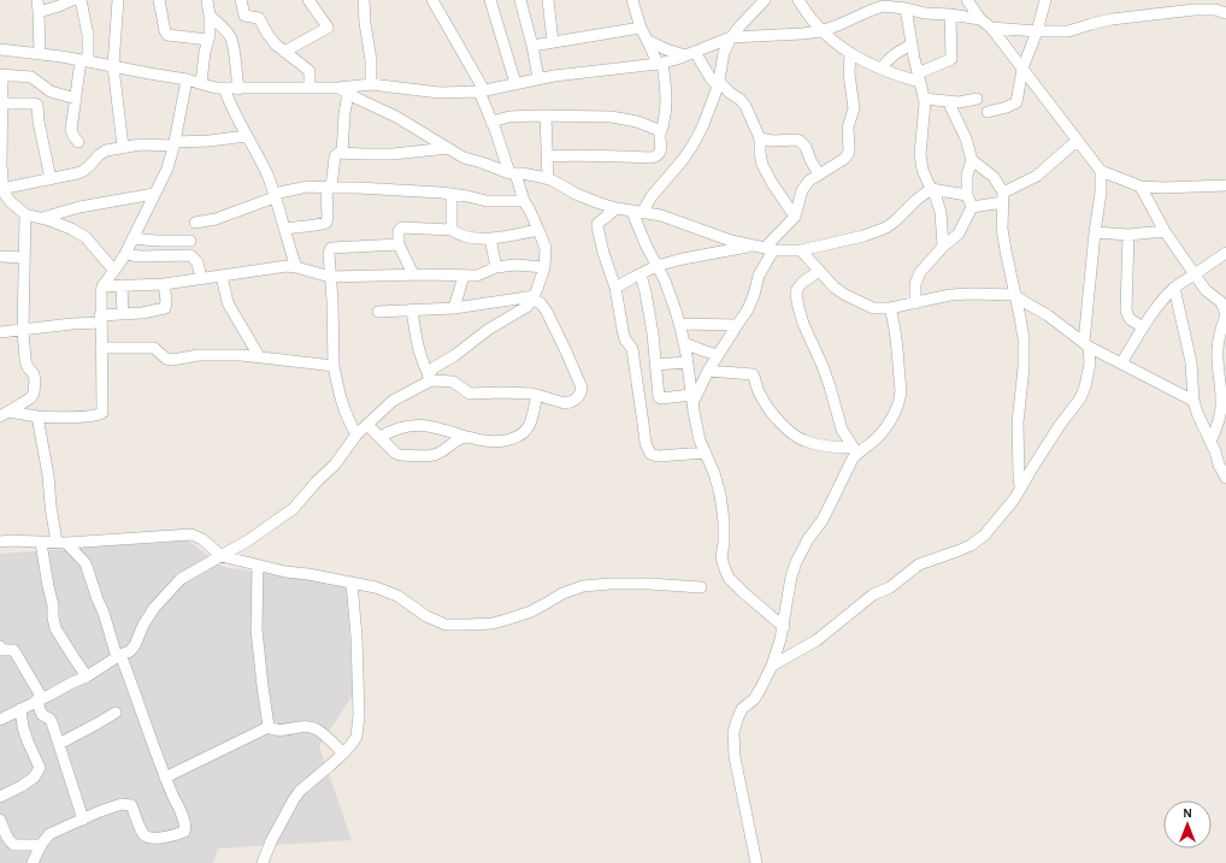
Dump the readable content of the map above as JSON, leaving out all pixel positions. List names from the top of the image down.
{
  "north": "top"
}
